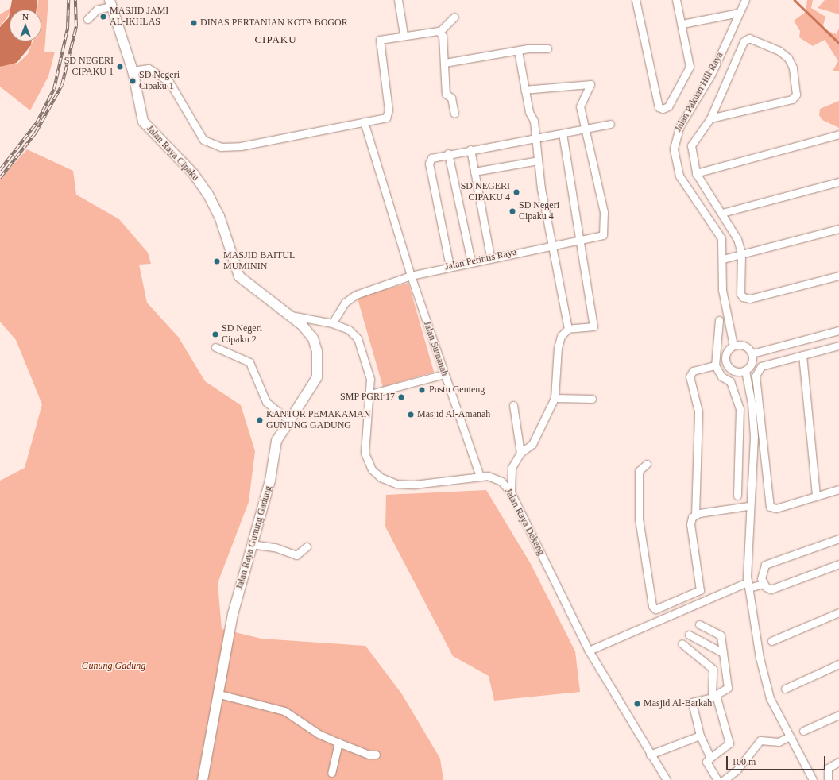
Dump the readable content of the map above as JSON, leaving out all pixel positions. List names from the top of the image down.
{
  "streets": {
    "street": [
      "Jalan Pakuan Hill Raya",
      "Jalan Raya Cipaku",
      "Jalan Perintis Raya",
      "Jalan Sumanah",
      "Jalan Raya Dekeng",
      "Jalan Raya Gunung Gadung"
    ]
  },
  "crossings": [
    ["Jalan Raya Cipaku", "Jalan Raya Dekeng"],
    ["Jalan Raya Cipaku", "Jalan Raya Gunung Gadung"],
    ["Jalan Perintis Raya", "Jalan Sumanah"],
    ["Jalan Perintis Raya", "Jalan Raya Dekeng"],
    ["Jalan Sumanah", "Jalan Raya Dekeng"],
    ["Jalan Raya Dekeng", "Jalan Raya Gunung Gadung"]
  ],
  "districts": ["CIPAKU"],
  "parks": ["Gunung Gadung"],
  "places": [
    "MASJID JAMI AL-IKHLAS",
    "DINAS PERTANIAN KOTA BOGOR",
    "SD NEGERI CIPAKU 1",
    "SD Negeri Cipaku 1",
    "SD NEGERI CIPAKU 4",
    "SD Negeri Cipaku 4",
    "MASJID BAITUL MUMININ",
    "SD Negeri Cipaku 2",
    "Pustu Genteng",
    "SMP PGRI 17",
    "Masjid Al-Amanah",
    "KANTOR PEMAKAMAN GUNUNG GADUNG",
    "Masjid Al-Barkah"
  ],
  "scale_bar": "100 m",
  "north": "top"
}
